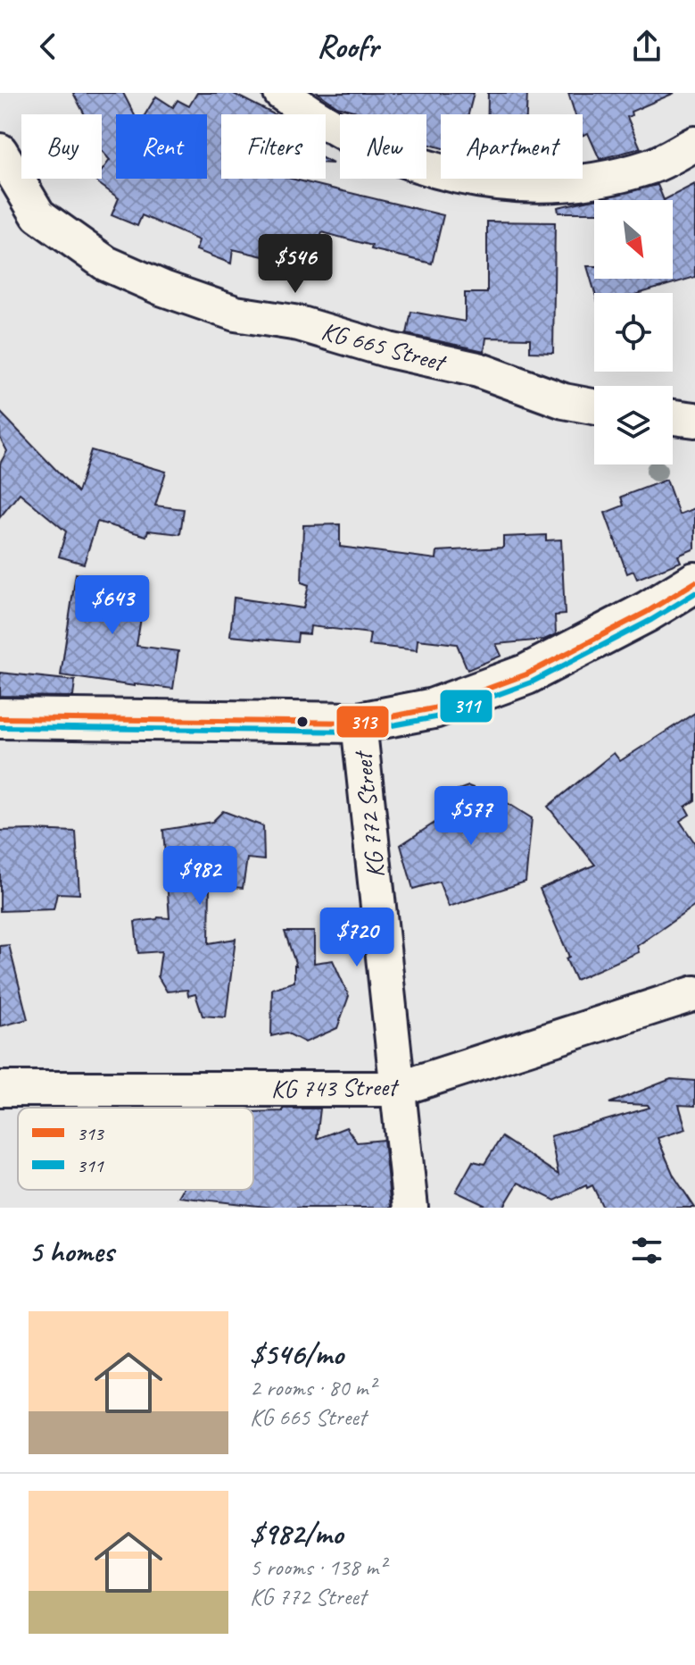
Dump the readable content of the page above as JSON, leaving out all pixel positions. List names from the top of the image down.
{
  "streets": {
    "street": ["KG 665 Street", "KG 772 Street", "KG 743 Street"]
  },
  "crossings": [
    ["KG 772 Street", "KG 743 Street"]
  ],
  "lines": ["transit line 313", "transit line 311"],
  "legend": ["313", "311"],
  "north": "bottom right",
  "page": {
    "header": "Roofr",
    "chip": [
      "Buy",
      "Rent",
      "Filters",
      "New",
      "Apartment"
    ],
    "price": [
      "$546",
      "$643",
      "$577",
      "$982",
      "$720"
    ],
    "heading": "5 homes",
    "list": [
      {
        "name": "$546/mo",
        "note": "2 rooms · 80 m² · KG 665 Street"
      },
      {
        "name": "$982/mo",
        "note": "5 rooms · 138 m² · KG 772 Street"
      }
    ]
  }
}
